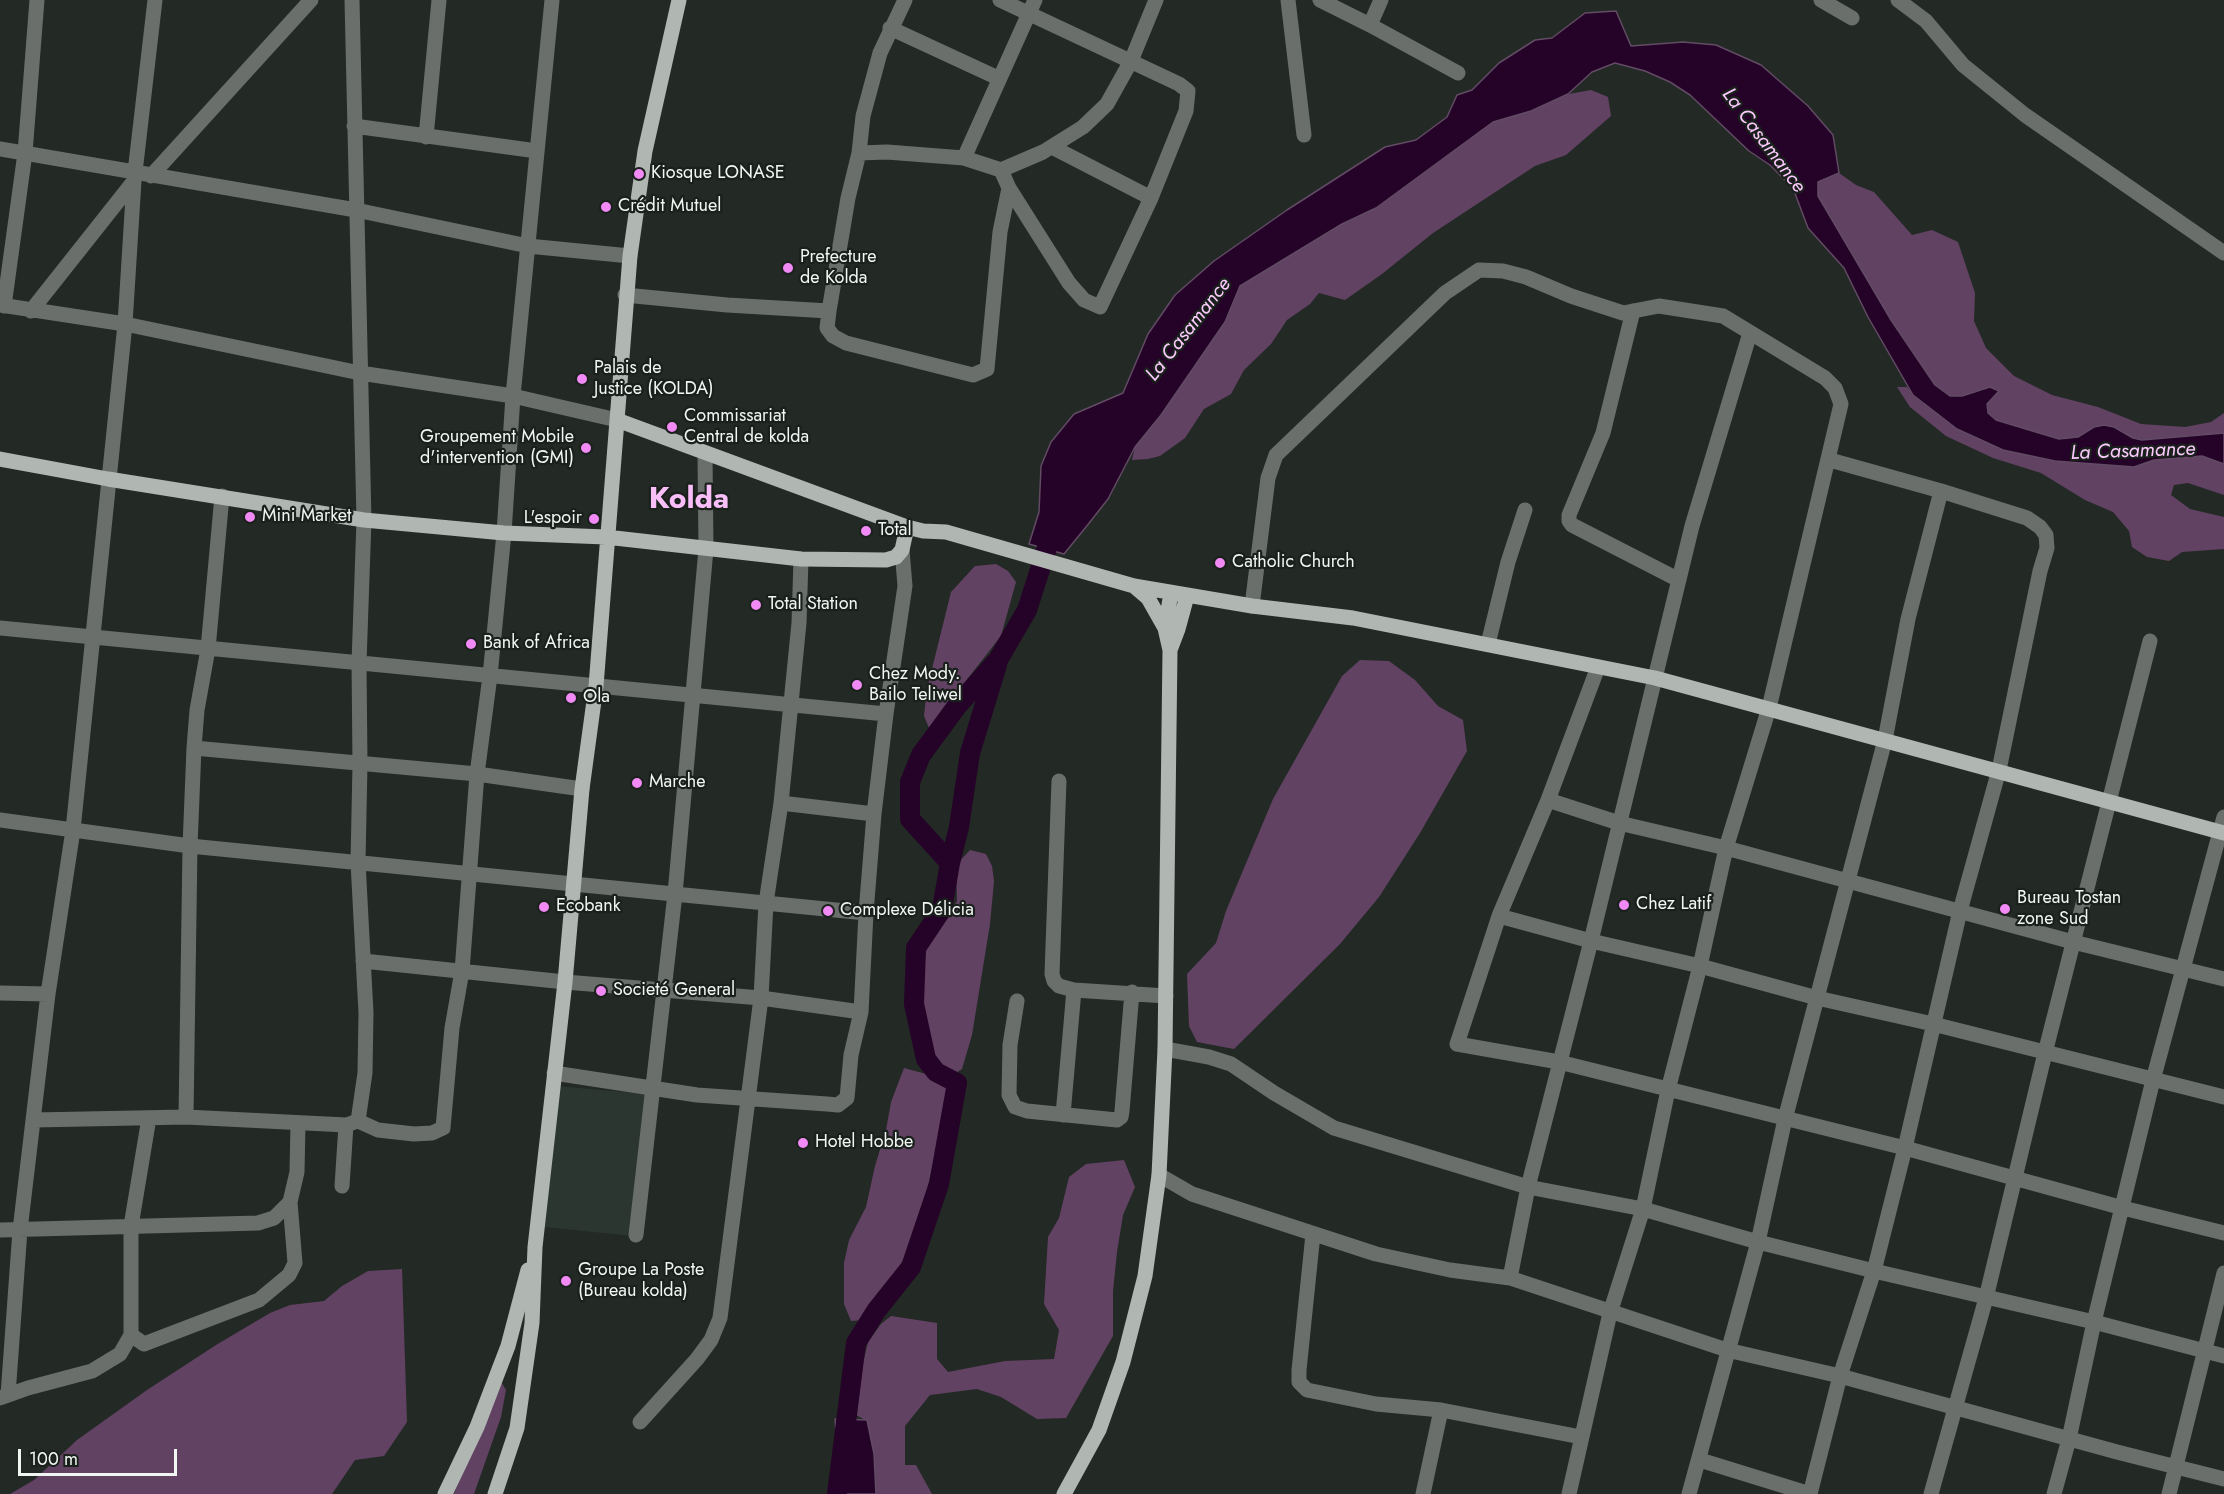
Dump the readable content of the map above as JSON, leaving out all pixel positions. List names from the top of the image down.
{
  "districts": ["Kolda"],
  "water": ["La Casamance"],
  "places": [
    "Kiosque LONASE",
    "Crédit Mutuel",
    "Prefecture de Kolda",
    "Palais de Justice (KOLDA)",
    "Commissariat Central de kolda",
    "Groupement Mobile d'intervention (GMI)",
    "Mini Market",
    "L'espoir",
    "Total",
    "Catholic Church",
    "Total Station",
    "Bank of Africa",
    "Chez Mody. Bailo Teliwel",
    "Ola",
    "Marche",
    "Chez Latif",
    "Ecobank",
    "Bureau Tostan zone Sud",
    "Complexe Délicia",
    "Societé General",
    "Hotel Hobbe",
    "Groupe La Poste (Bureau kolda)"
  ],
  "scale_bar": "100 m"
}
